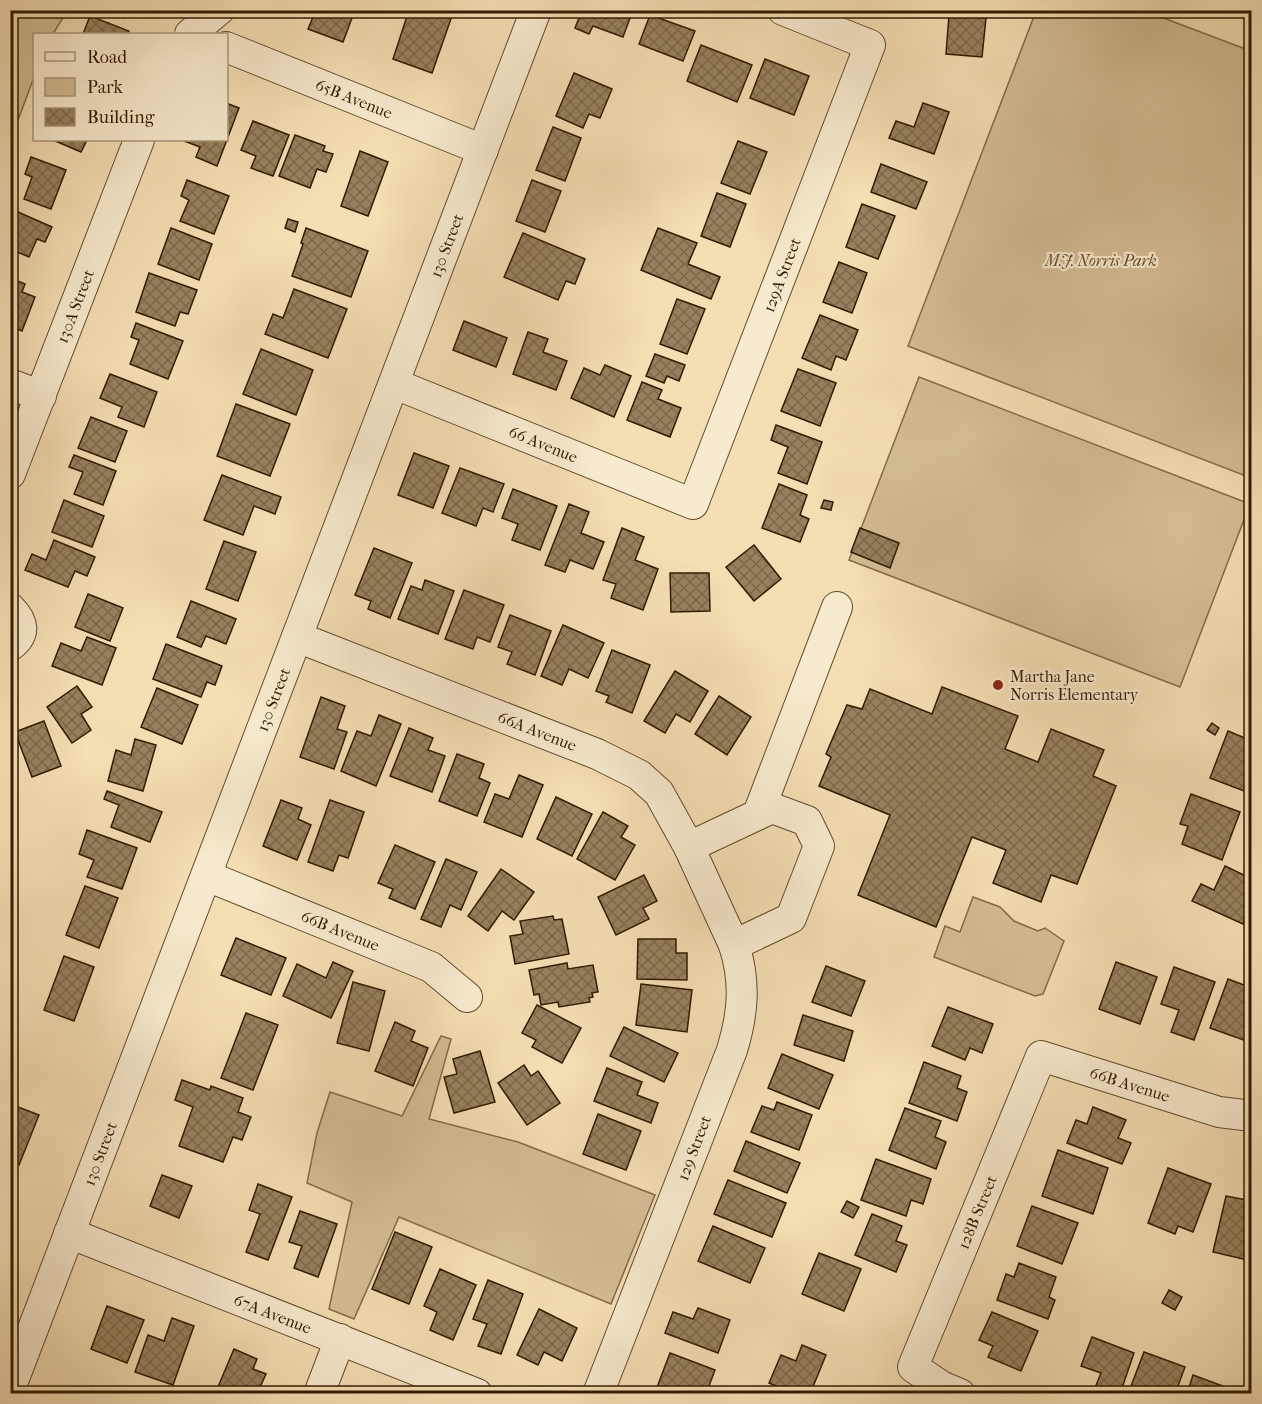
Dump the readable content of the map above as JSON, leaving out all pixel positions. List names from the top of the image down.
{
  "streets": {
    "street": [
      "65B Avenue",
      "130 Street",
      "129A Street",
      "130A Street",
      "66 Avenue",
      "66A Avenue",
      "66B Avenue",
      "129 Street",
      "128B Street",
      "67A Avenue"
    ]
  },
  "crossings": [
    ["65B Avenue", "130 Street"],
    ["130 Street", "66 Avenue"],
    ["130 Street", "66A Avenue"],
    ["130 Street", "66B Avenue"],
    ["130 Street", "67A Avenue"],
    ["129A Street", "66 Avenue"],
    ["66A Avenue", "129 Street"],
    ["66B Avenue", "128B Street"]
  ],
  "parks": ["M.J. Norris Park"],
  "places": ["Martha Jane Norris Elementary"],
  "legend": ["Road", "Park", "Building"]
}
